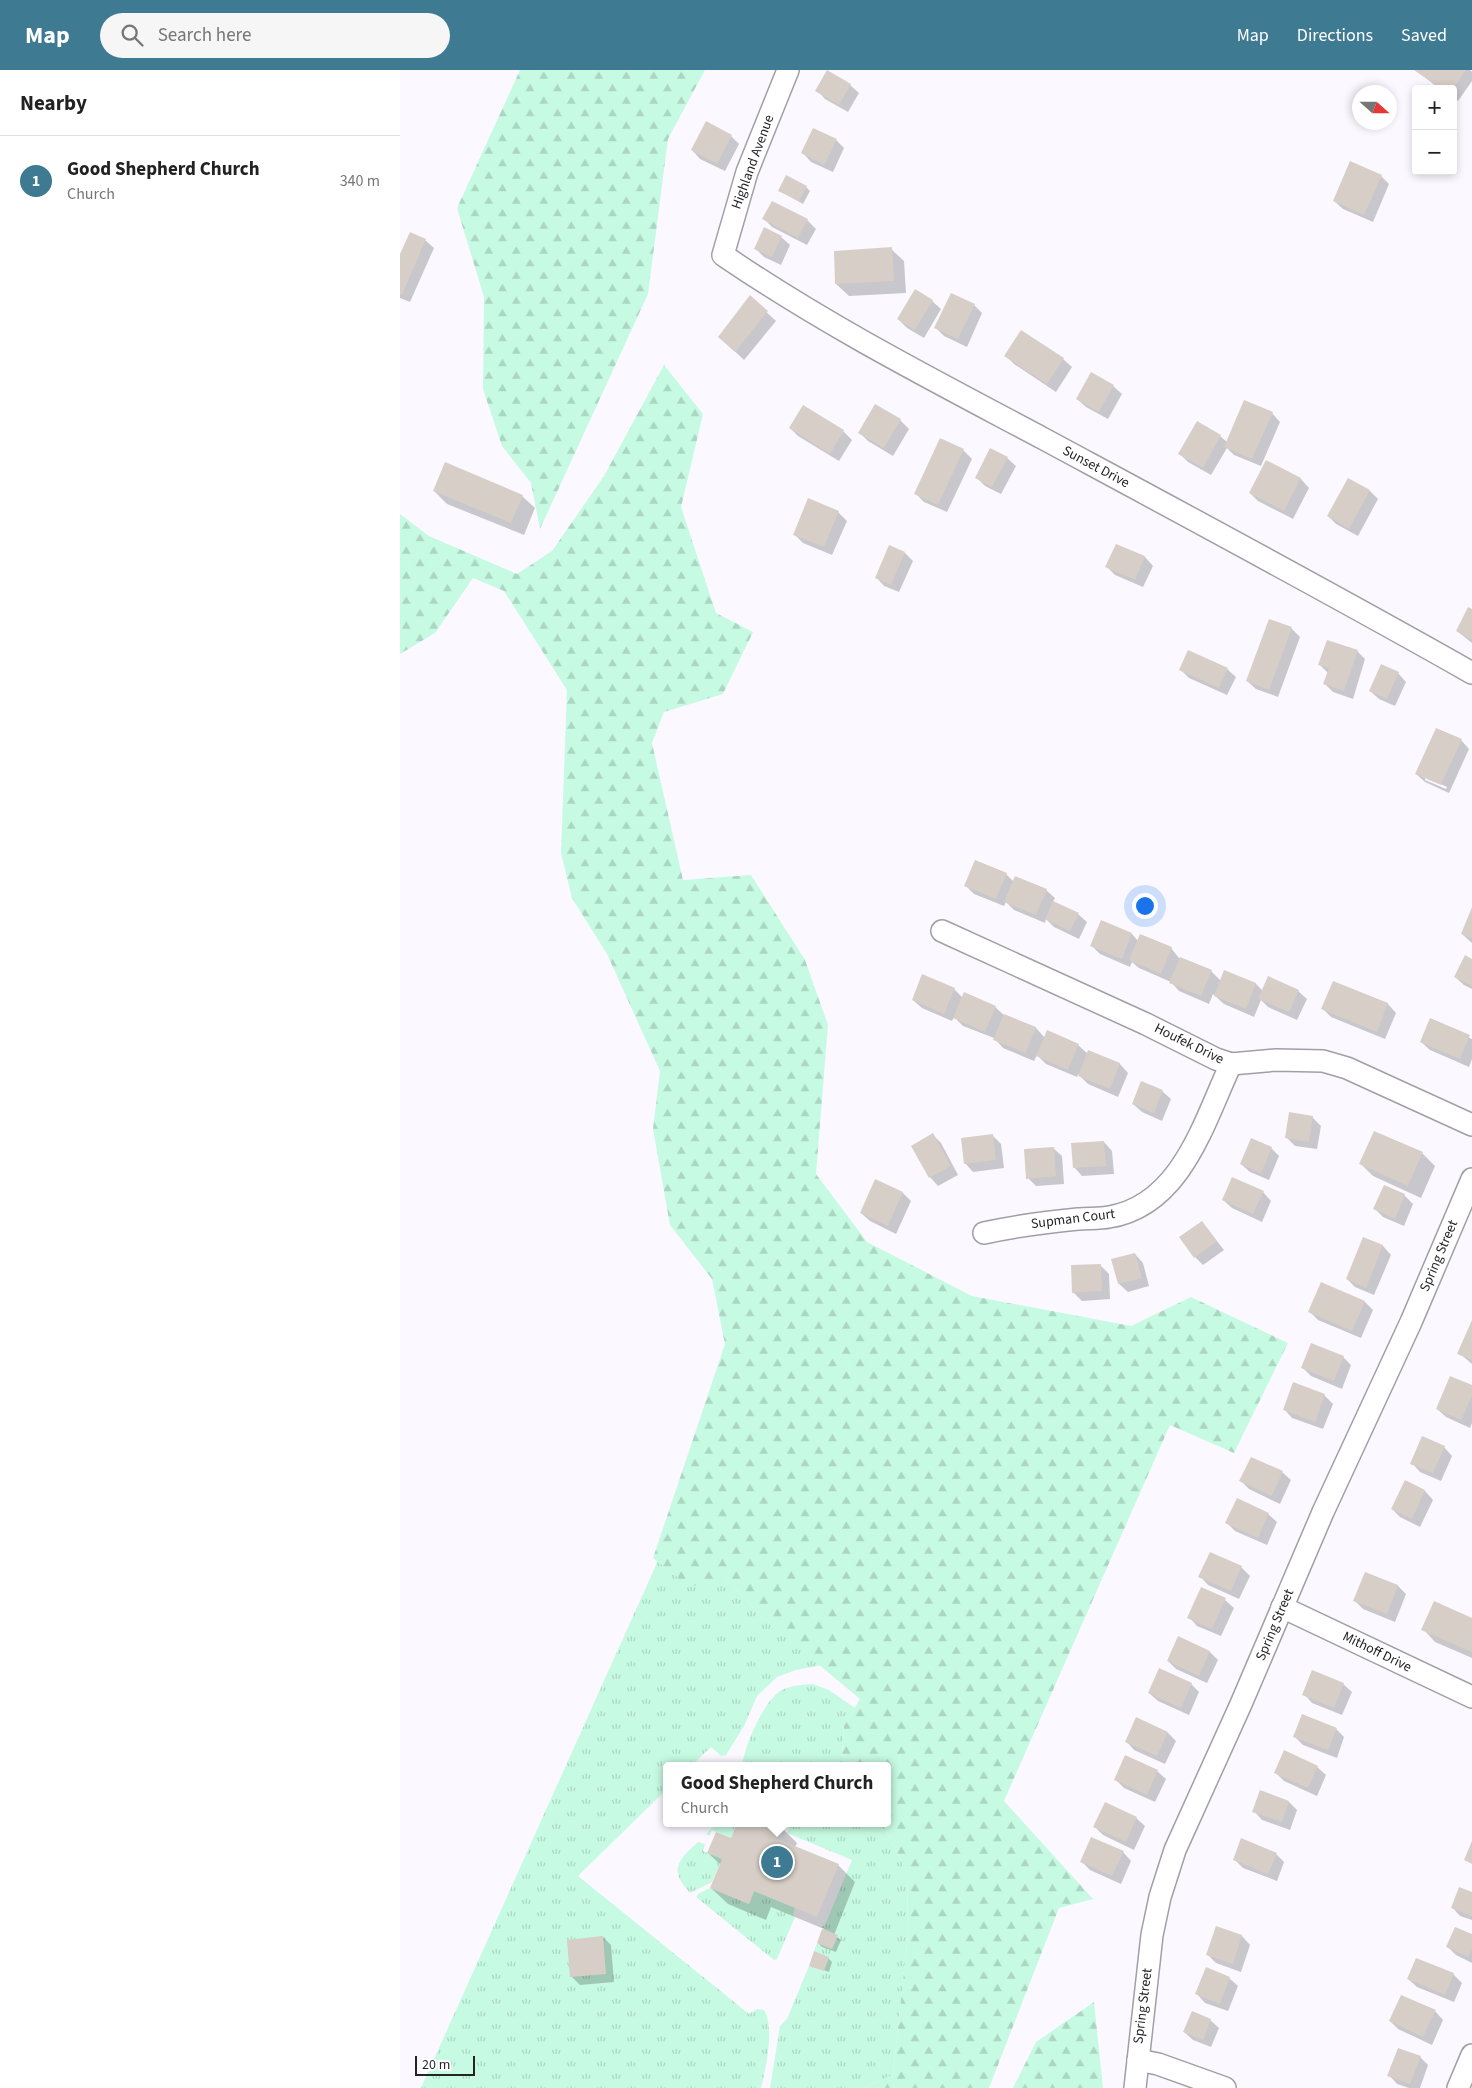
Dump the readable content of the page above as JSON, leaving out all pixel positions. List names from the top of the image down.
{
  "streets": {
    "street": [
      "Highland Avenue",
      "Sunset Drive",
      "Houfek Drive",
      "Supman Court",
      "Spring Street",
      "Mithoff Drive"
    ]
  },
  "crossings": [
    ["Highland Avenue", "Sunset Drive"],
    ["Houfek Drive", "Supman Court"],
    ["Spring Street", "Mithoff Drive"]
  ],
  "scale_bar": "20 m",
  "north": "right",
  "page": {
    "header": "Map",
    "search": "Search here",
    "nav": ["Map", "Directions", "Saved"],
    "heading": "Nearby",
    "map_buttons": ["+", "−"],
    "list": [
      {
        "mark": "1",
        "name": "Good Shepherd Church",
        "note": "Church",
        "value": "340 m"
      }
    ],
    "popup": ["Good Shepherd Church", "Church"],
    "pins": "1",
    "scale": "20 m"
  }
}
